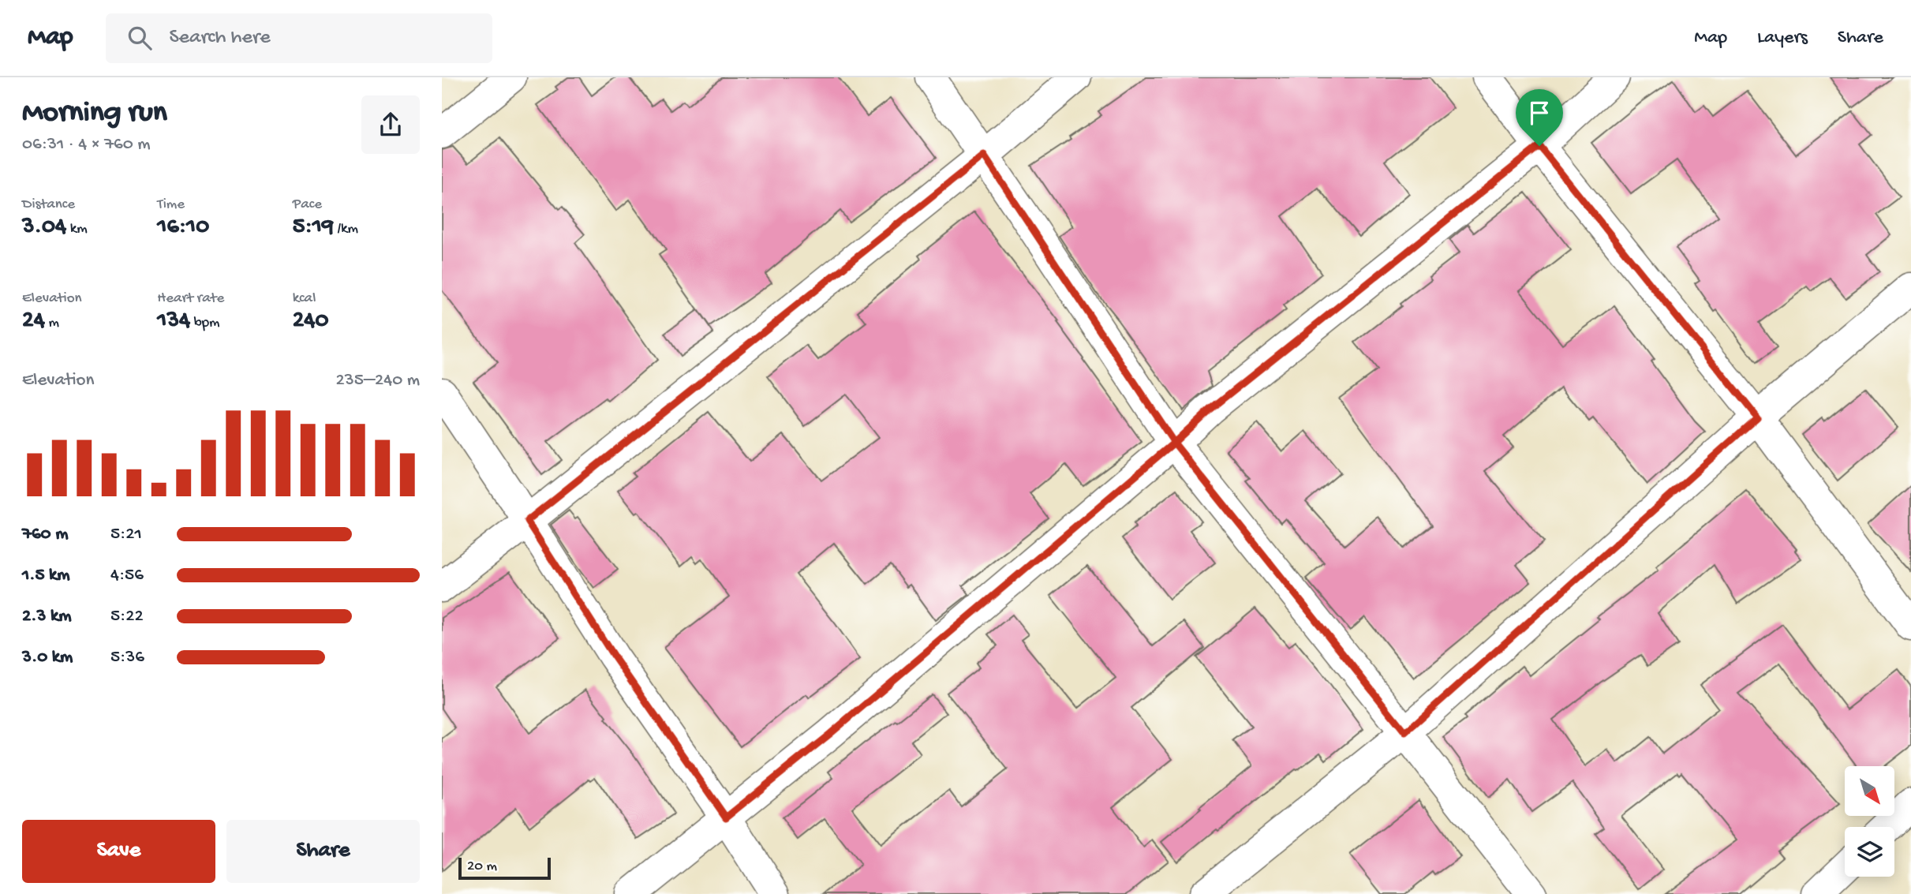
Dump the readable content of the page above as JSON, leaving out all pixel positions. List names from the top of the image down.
{
  "scale_bar": "20 m",
  "north": "bottom right",
  "page": {
    "header": "Map",
    "search": "Search here",
    "nav": ["Map", "Layers", "Share"],
    "heading": ["Morning run", "06:31 · 4 × 760 m"],
    "stats": [
      ["Distance", "3.04 km"],
      ["Time", "16:10"],
      ["Pace", "5:19 /km"],
      ["Elevation", "24 m"],
      ["Heart rate", "134 bpm"],
      ["kcal", "240"]
    ],
    "chart": ["Elevation", "235–240 m"],
    "list": [
      {
        "name": "760 m",
        "note": "5:21"
      },
      {
        "name": "1.5 km",
        "note": "4:56"
      },
      {
        "name": "2.3 km",
        "note": "5:22"
      },
      {
        "name": "3.0 km",
        "note": "5:36"
      }
    ],
    "buttons": ["Save", "Share"],
    "scale": "20 m"
  }
}
